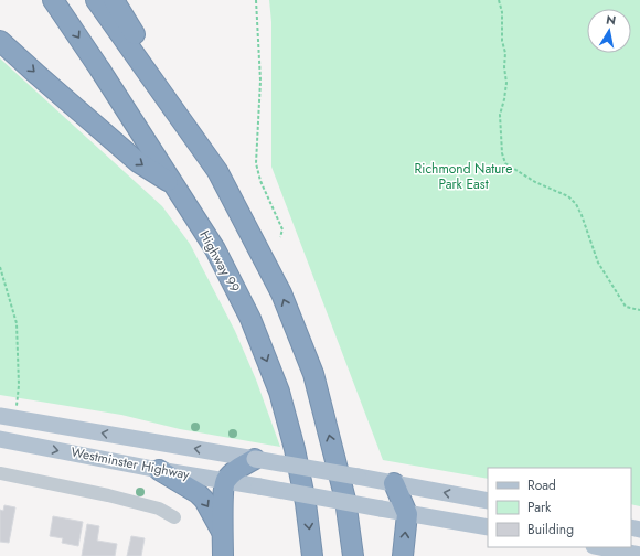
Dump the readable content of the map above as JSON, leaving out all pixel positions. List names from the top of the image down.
{
  "streets": {
    "highway": ["Highway 99"],
    "main road": ["Westminster Highway"]
  },
  "parks": ["Richmond Nature Park East"],
  "legend": ["Road", "Park", "Building"],
  "north": "top"
}
